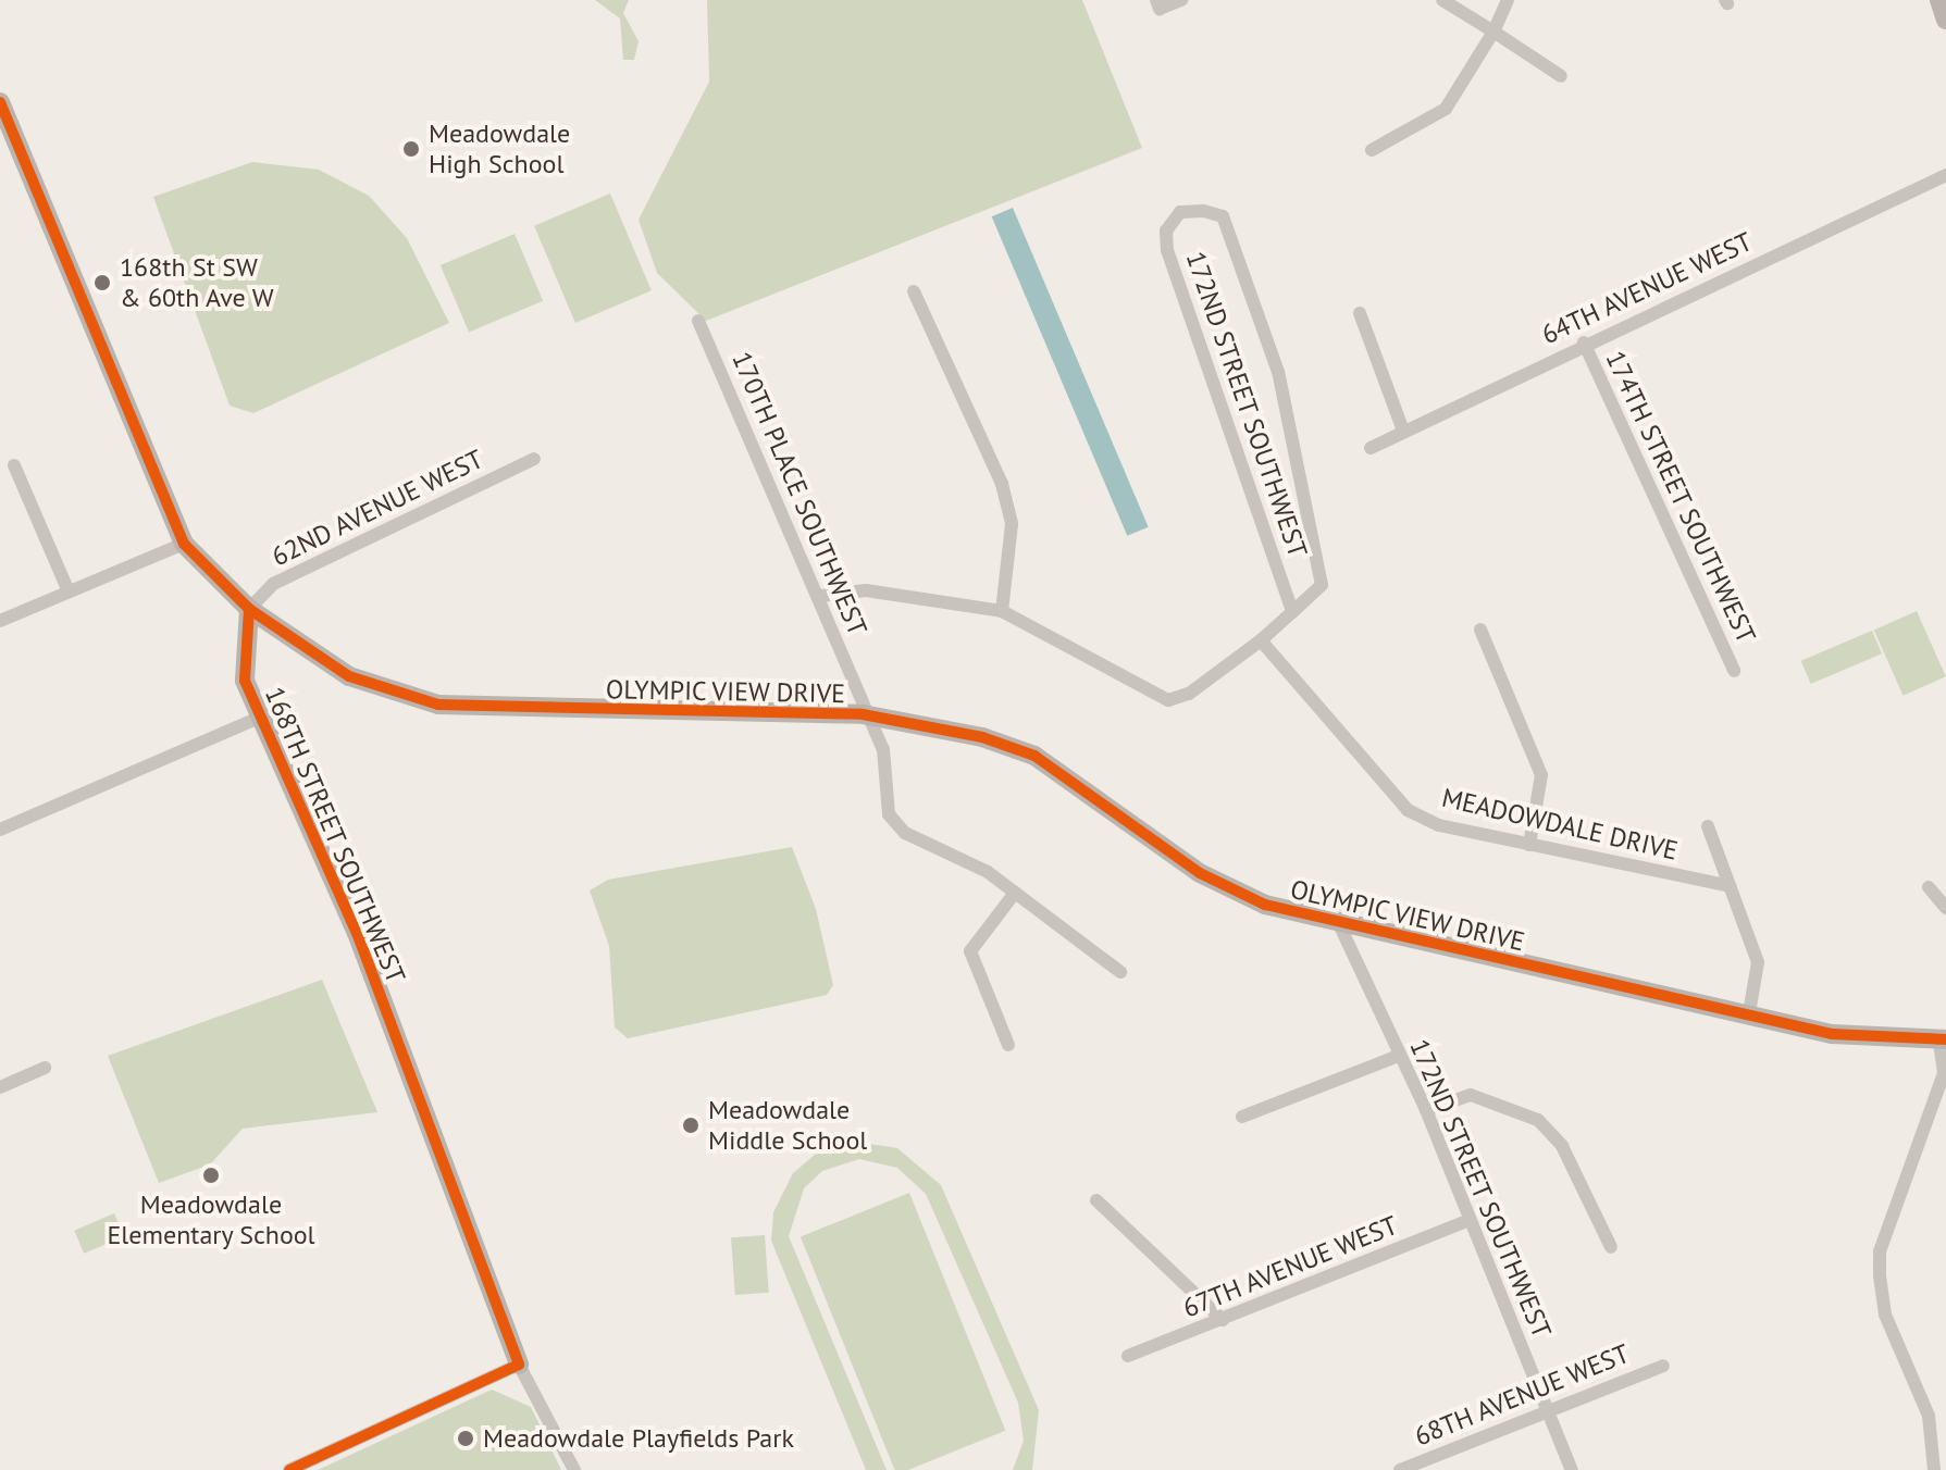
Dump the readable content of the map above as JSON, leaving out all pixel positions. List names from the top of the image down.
{
  "streets": {
    "main road": ["OLYMPIC VIEW DRIVE", "168TH STREET SOUTHWEST"],
    "street": [
      "64TH AVENUE WEST",
      "172ND STREET SOUTHWEST",
      "170TH PLACE SOUTHWEST",
      "174TH STREET SOUTHWEST",
      "62ND AVENUE WEST",
      "MEADOWDALE DRIVE",
      "67TH AVENUE WEST",
      "68TH AVENUE WEST"
    ]
  },
  "crossings": [
    ["64TH AVENUE WEST", "174TH STREET SOUTHWEST"],
    ["172ND STREET SOUTHWEST", "OLYMPIC VIEW DRIVE"],
    ["172ND STREET SOUTHWEST", "MEADOWDALE DRIVE"],
    ["172ND STREET SOUTHWEST", "67TH AVENUE WEST"],
    ["172ND STREET SOUTHWEST", "68TH AVENUE WEST"],
    ["170TH PLACE SOUTHWEST", "OLYMPIC VIEW DRIVE"],
    ["62ND AVENUE WEST", "OLYMPIC VIEW DRIVE"],
    ["62ND AVENUE WEST", "168TH STREET SOUTHWEST"],
    ["OLYMPIC VIEW DRIVE", "168TH STREET SOUTHWEST"]
  ],
  "places": [
    "Meadowdale High School",
    "168th St SW & 60th Ave W",
    "Meadowdale Middle School",
    "Meadowdale Elementary School",
    "Meadowdale Playfields Park"
  ]
}
